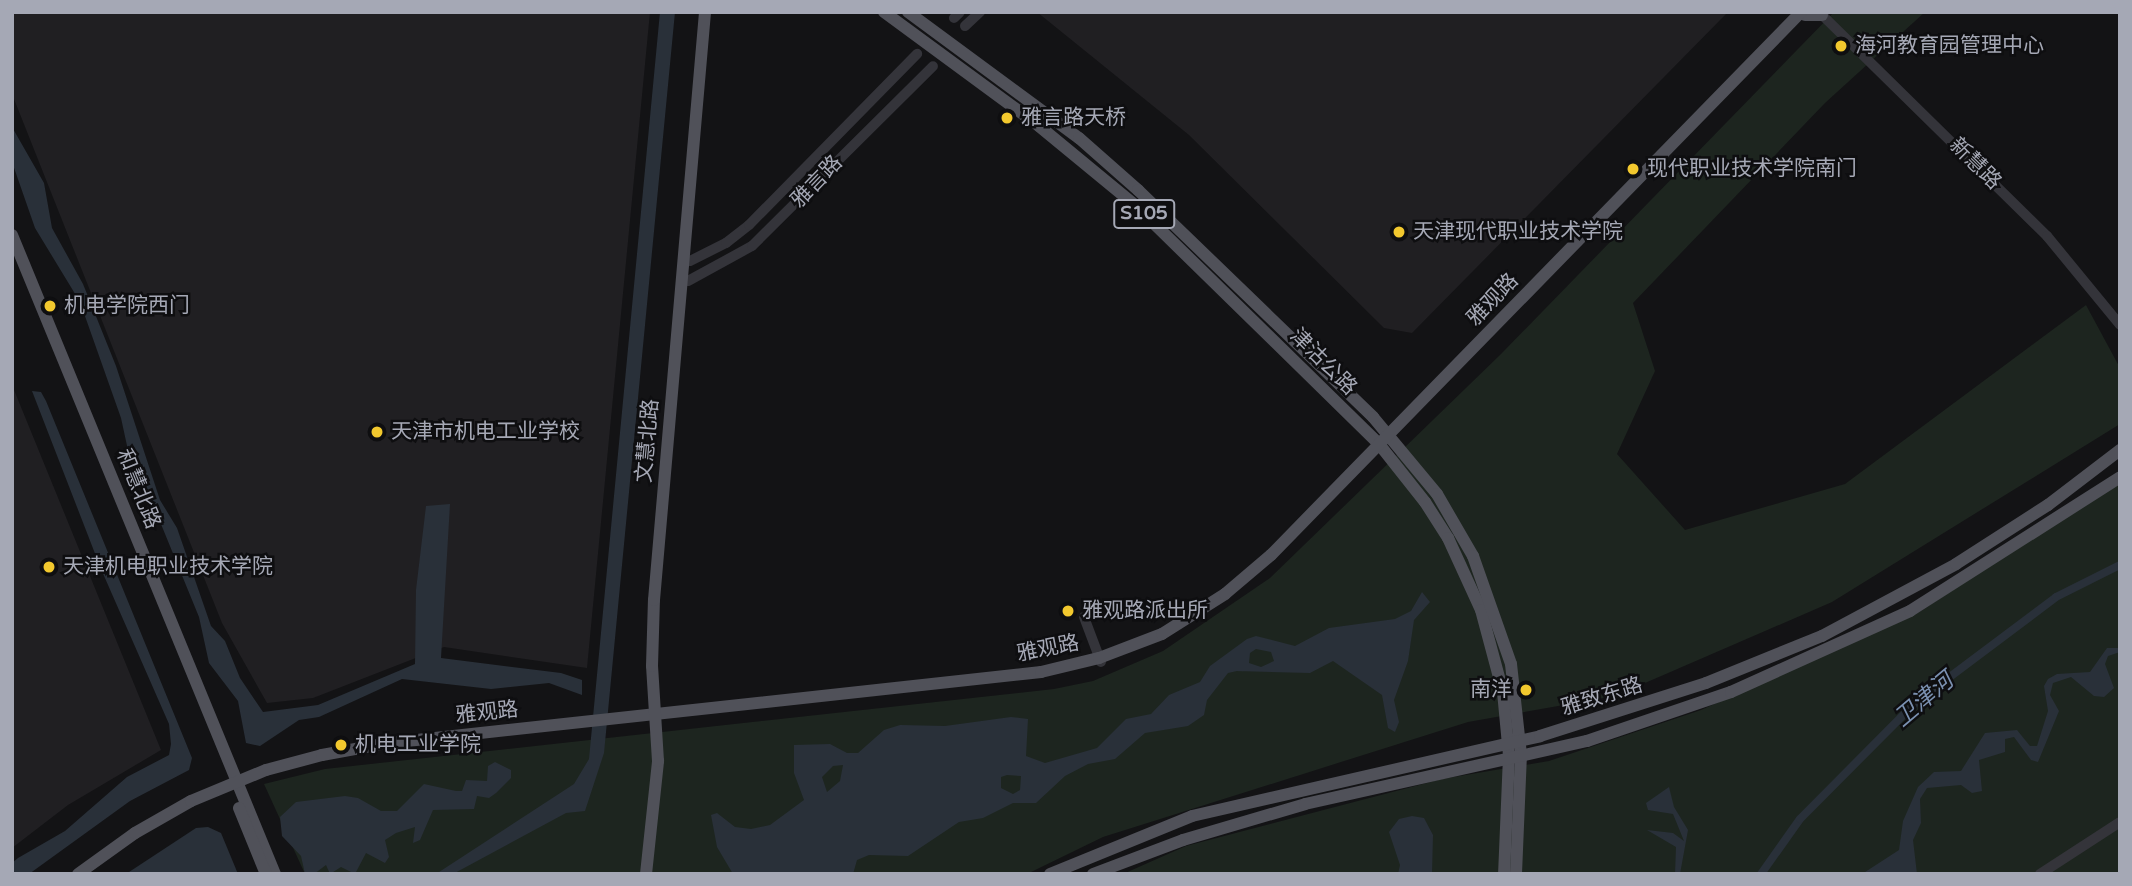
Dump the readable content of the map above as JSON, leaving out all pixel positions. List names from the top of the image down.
{
  "streets": {
    "main road": [
      "S105",
      "雅观路",
      "津沽公路",
      "文慧北路",
      "和慧北路",
      "雅致东路"
    ],
    "street": ["新慧路", "雅言路"]
  },
  "crossings": [
    ["雅言路", "文慧北路"],
    ["雅观路", "津沽公路"],
    ["雅观路", "文慧北路"],
    ["雅观路", "和慧北路"],
    ["津沽公路", "雅致东路"]
  ],
  "water": ["卫津河"],
  "places": [
    "海河教育园管理中心",
    "雅言路天桥",
    "现代职业技术学院南门",
    "天津现代职业技术学院",
    "机电学院西门",
    "天津市机电工业学校",
    "天津机电职业技术学院",
    "雅观路派出所",
    "南洋",
    "机电工业学院"
  ]
}
